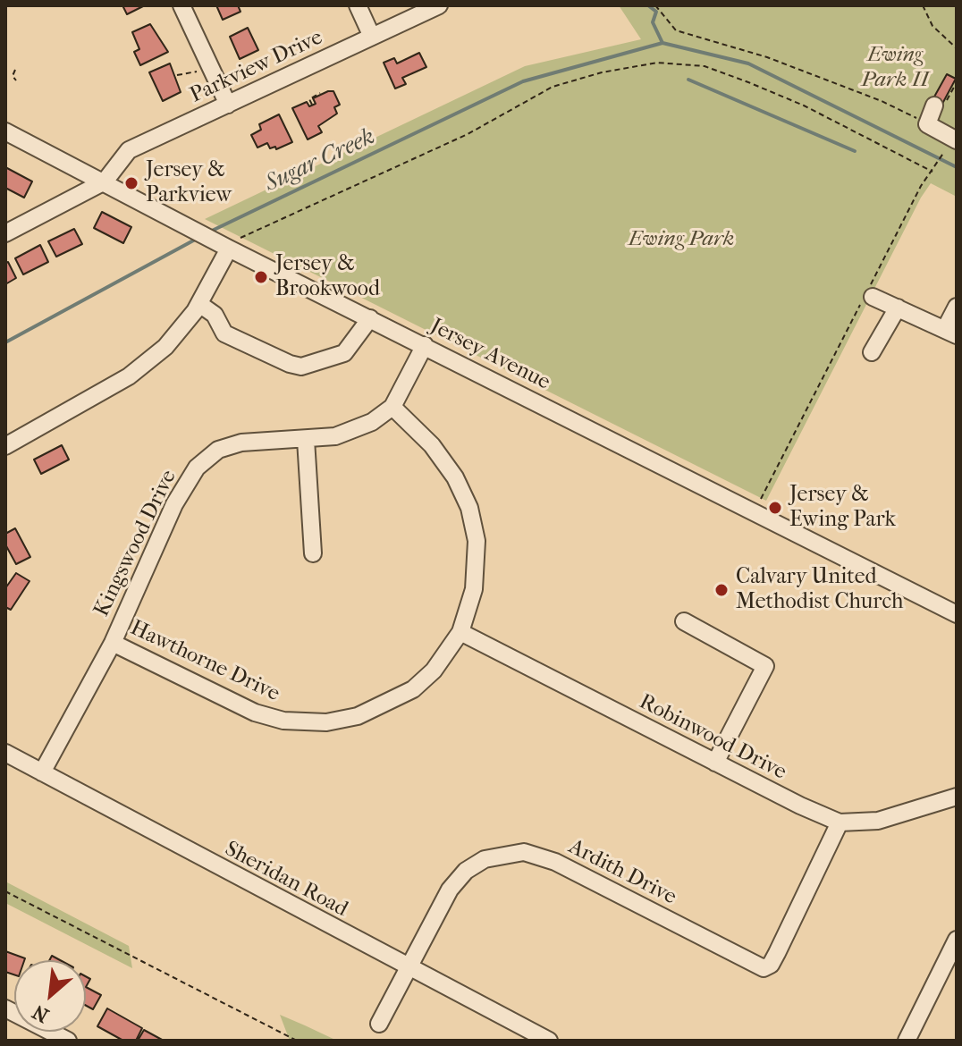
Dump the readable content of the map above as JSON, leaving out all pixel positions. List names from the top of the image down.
{
  "streets": {
    "street": [
      "Parkview Drive",
      "Jersey Avenue",
      "Kingswood Drive",
      "Hawthorne Drive",
      "Robinwood Drive",
      "Ardith Drive",
      "Sheridan Road"
    ]
  },
  "crossings": [
    ["Parkview Drive", "Jersey Avenue"],
    ["Jersey Avenue", "Kingswood Drive"],
    ["Kingswood Drive", "Hawthorne Drive"],
    ["Kingswood Drive", "Sheridan Road"],
    ["Hawthorne Drive", "Robinwood Drive"],
    ["Robinwood Drive", "Ardith Drive"],
    ["Ardith Drive", "Sheridan Road"]
  ],
  "water": ["Sugar Creek"],
  "parks": ["Ewing Park II", "Ewing Park"],
  "places": [
    "Jersey & Parkview",
    "Jersey & Brookwood",
    "Jersey & Ewing Park",
    "Calvary United Methodist Church"
  ],
  "north": "bottom left"
}
